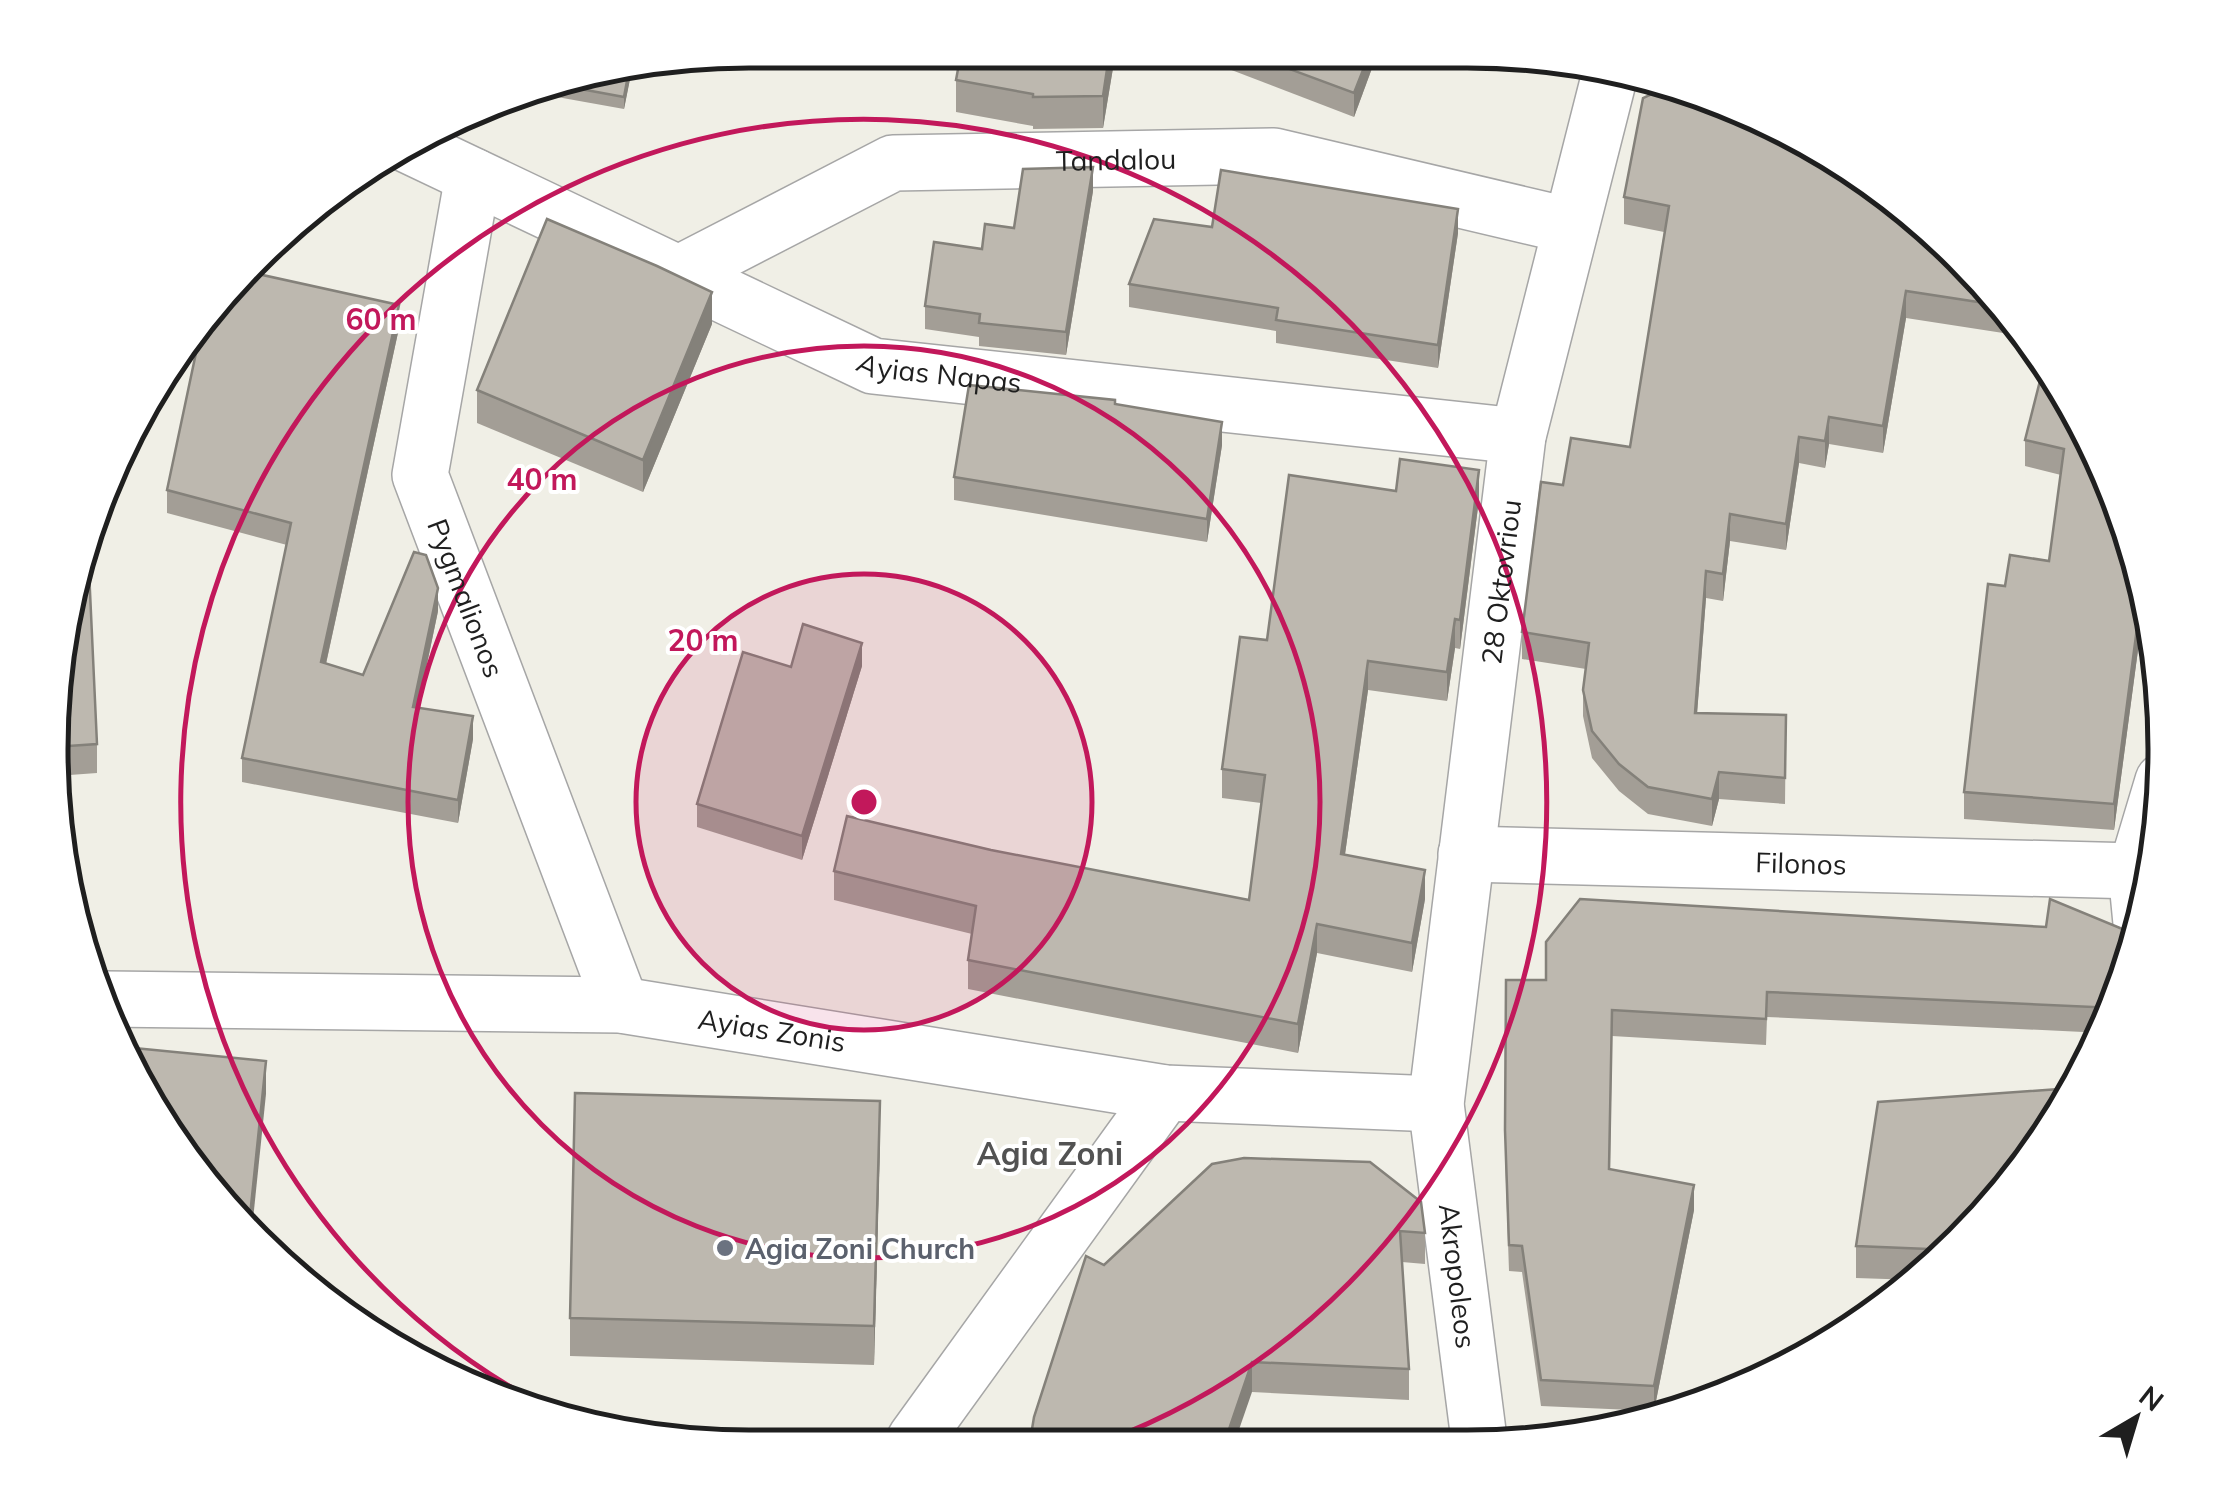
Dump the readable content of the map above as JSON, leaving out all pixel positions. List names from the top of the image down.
{
  "streets": {
    "street": [
      "Tandalou",
      "Ayias Napas",
      "28 Oktovriou",
      "Pygmalionos",
      "Filonos",
      "Ayias Zonis",
      "Akropoleos"
    ]
  },
  "crossings": [
    ["Tandalou", "Ayias Napas"],
    ["Tandalou", "28 Oktovriou"],
    ["Ayias Napas", "28 Oktovriou"],
    ["Ayias Napas", "Pygmalionos"],
    ["28 Oktovriou", "Filonos"],
    ["28 Oktovriou", "Ayias Zonis"],
    ["28 Oktovriou", "Akropoleos"],
    ["Pygmalionos", "Ayias Zonis"],
    ["Ayias Zonis", "Akropoleos"]
  ],
  "districts": ["Agia Zoni"],
  "places": ["Agia Zoni Church"],
  "north": "top right",
  "rings": ["60 m", "40 m", "20 m"]
}
